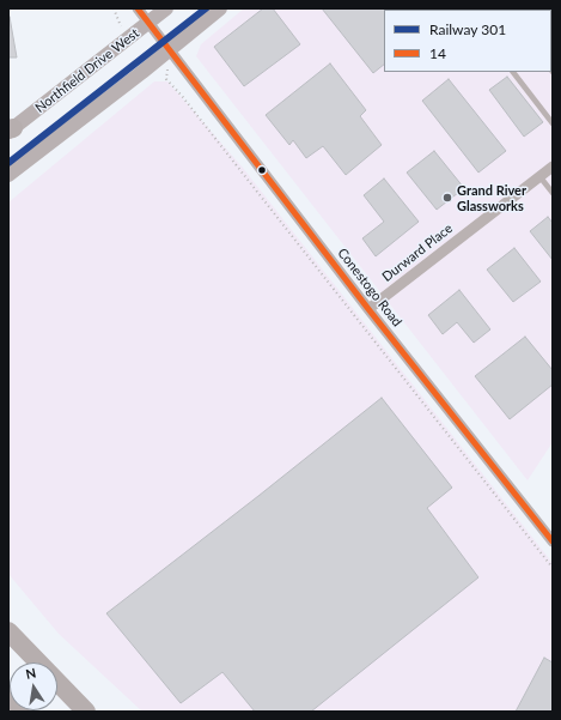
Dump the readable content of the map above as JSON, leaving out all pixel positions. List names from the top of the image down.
{
  "streets": {
    "main road": ["Northfield Drive West"],
    "street": ["Durward Place", "Conestogo Road"]
  },
  "crossings": [
    ["Northfield Drive West", "Conestogo Road"],
    ["Durward Place", "Conestogo Road"]
  ],
  "places": ["Grand River Glassworks"],
  "lines": ["rail line 301", "transit line 14"],
  "legend": ["Railway 301", "14"],
  "north": "top"
}
